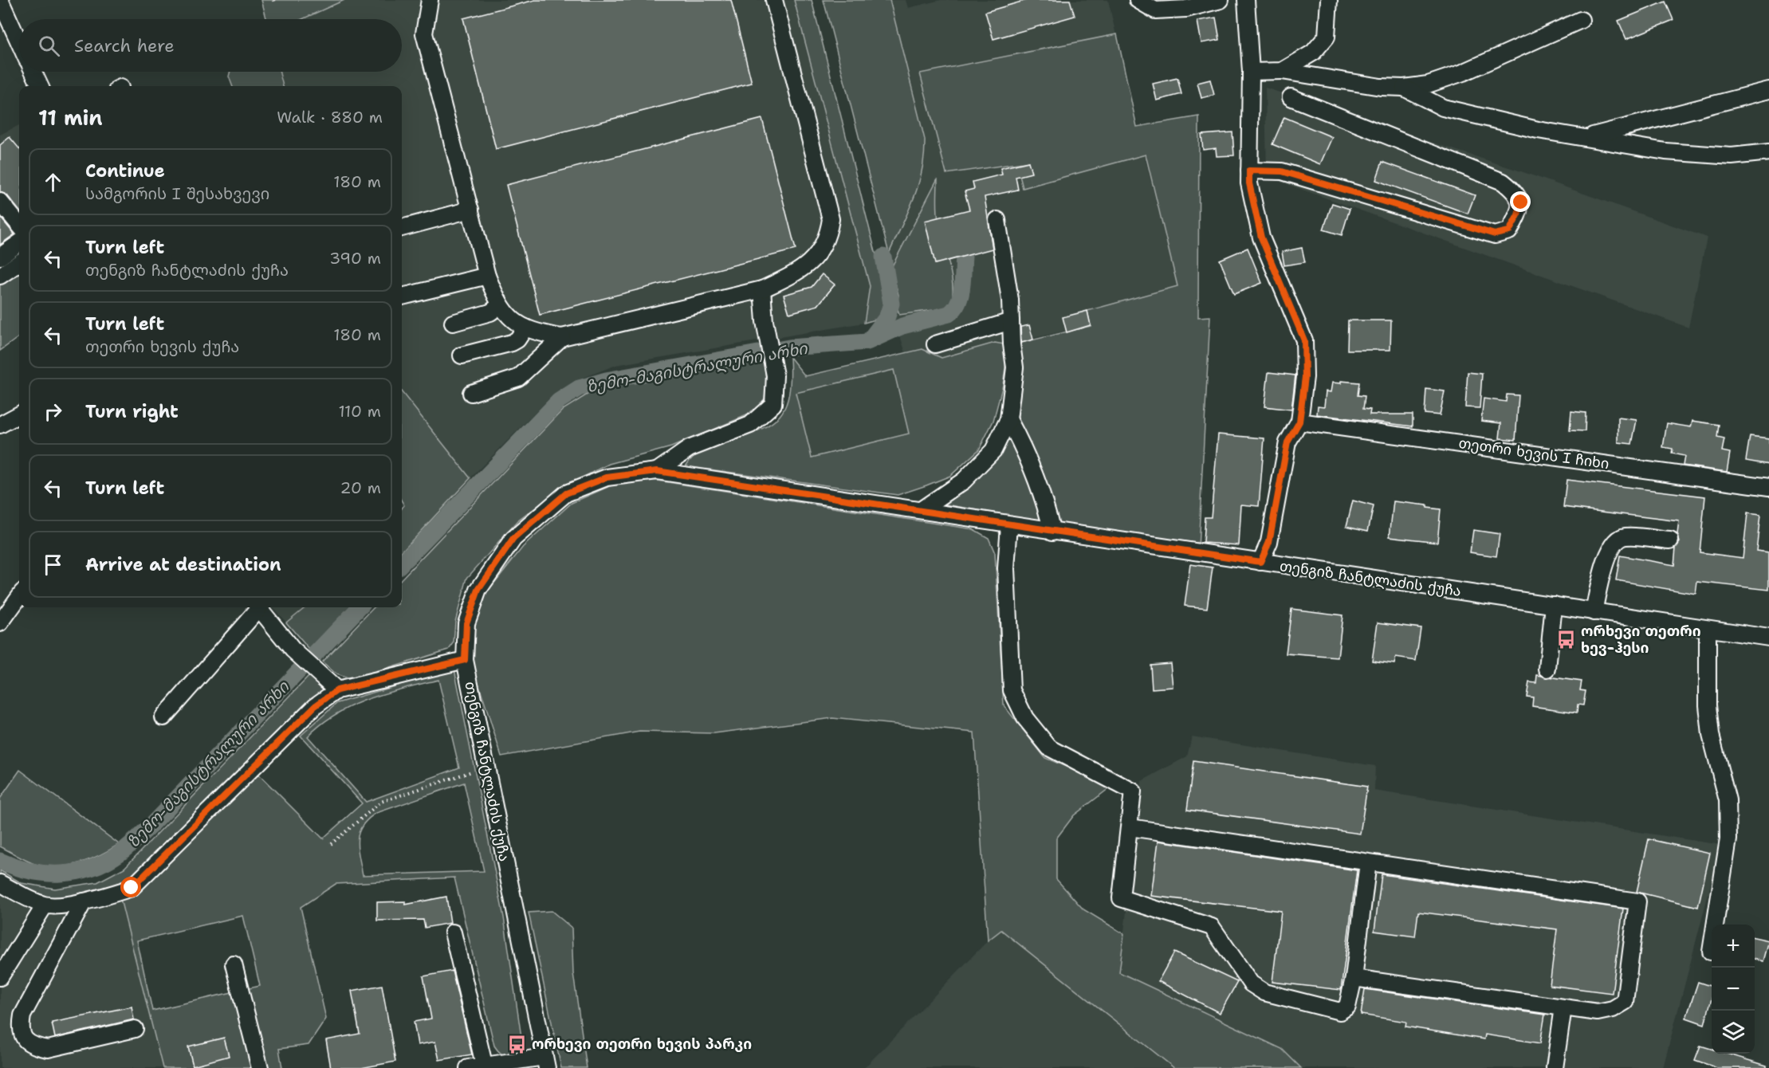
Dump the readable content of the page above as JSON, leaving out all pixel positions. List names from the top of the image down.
{
  "streets": {
    "street": ["თეთრი ხევის I ჩიხი", "თენგიზ ჩანტლაძის ქუჩა"]
  },
  "water": ["ზემო-მაგისტრალური არხი"],
  "places": {
    "bus stop": ["ორხევი თეთრი ხევ-ჰესი", "ორხევი თეთრი ხევის პარკი"]
  },
  "page": {
    "search": "Search here",
    "heading": ["11 min", "Walk · 880 m"],
    "list": [
      ["Continue", "სამგორის I შესახვევი", "180 m"],
      ["Turn left", "თენგიზ ჩანტლაძის ქუჩა", "390 m"],
      ["Turn left", "თეთრი ხევის ქუჩა", "180 m"],
      ["Turn right", "110 m"],
      ["Turn left", "20 m"],
      "Arrive at destination"
    ],
    "map_buttons": ["+", "−"]
  }
}
